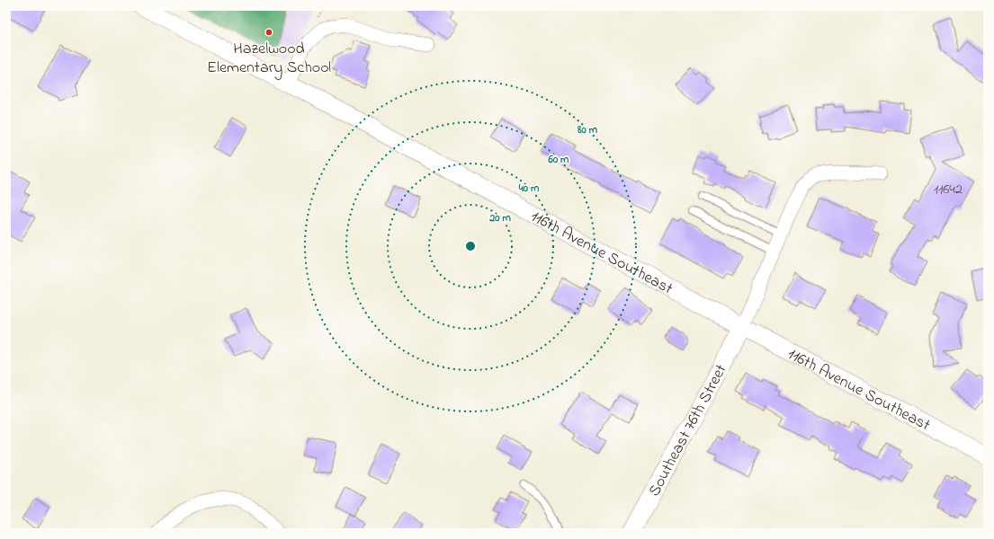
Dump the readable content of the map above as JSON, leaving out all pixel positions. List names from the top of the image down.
{
  "streets": {
    "street": ["116th Avenue Southeast", "Southeast 76th Street"]
  },
  "crossings": [
    ["116th Avenue Southeast", "Southeast 76th Street"]
  ],
  "places": ["Hazelwood Elementary School"],
  "house_numbers": ["11642"],
  "rings": [
    "80 m",
    "60 m",
    "40 m",
    "20 m"
  ]
}
